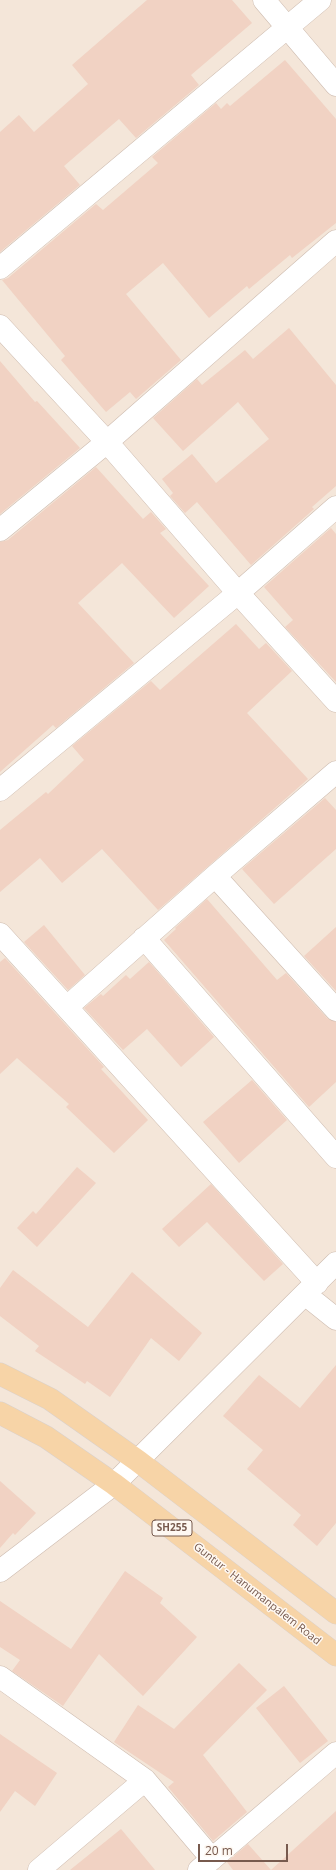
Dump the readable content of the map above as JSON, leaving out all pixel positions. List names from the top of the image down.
{
  "streets": {
    "main road": ["SH255", "Guntur - Hanumanpalem Road"]
  },
  "scale_bar": "20 m"
}
